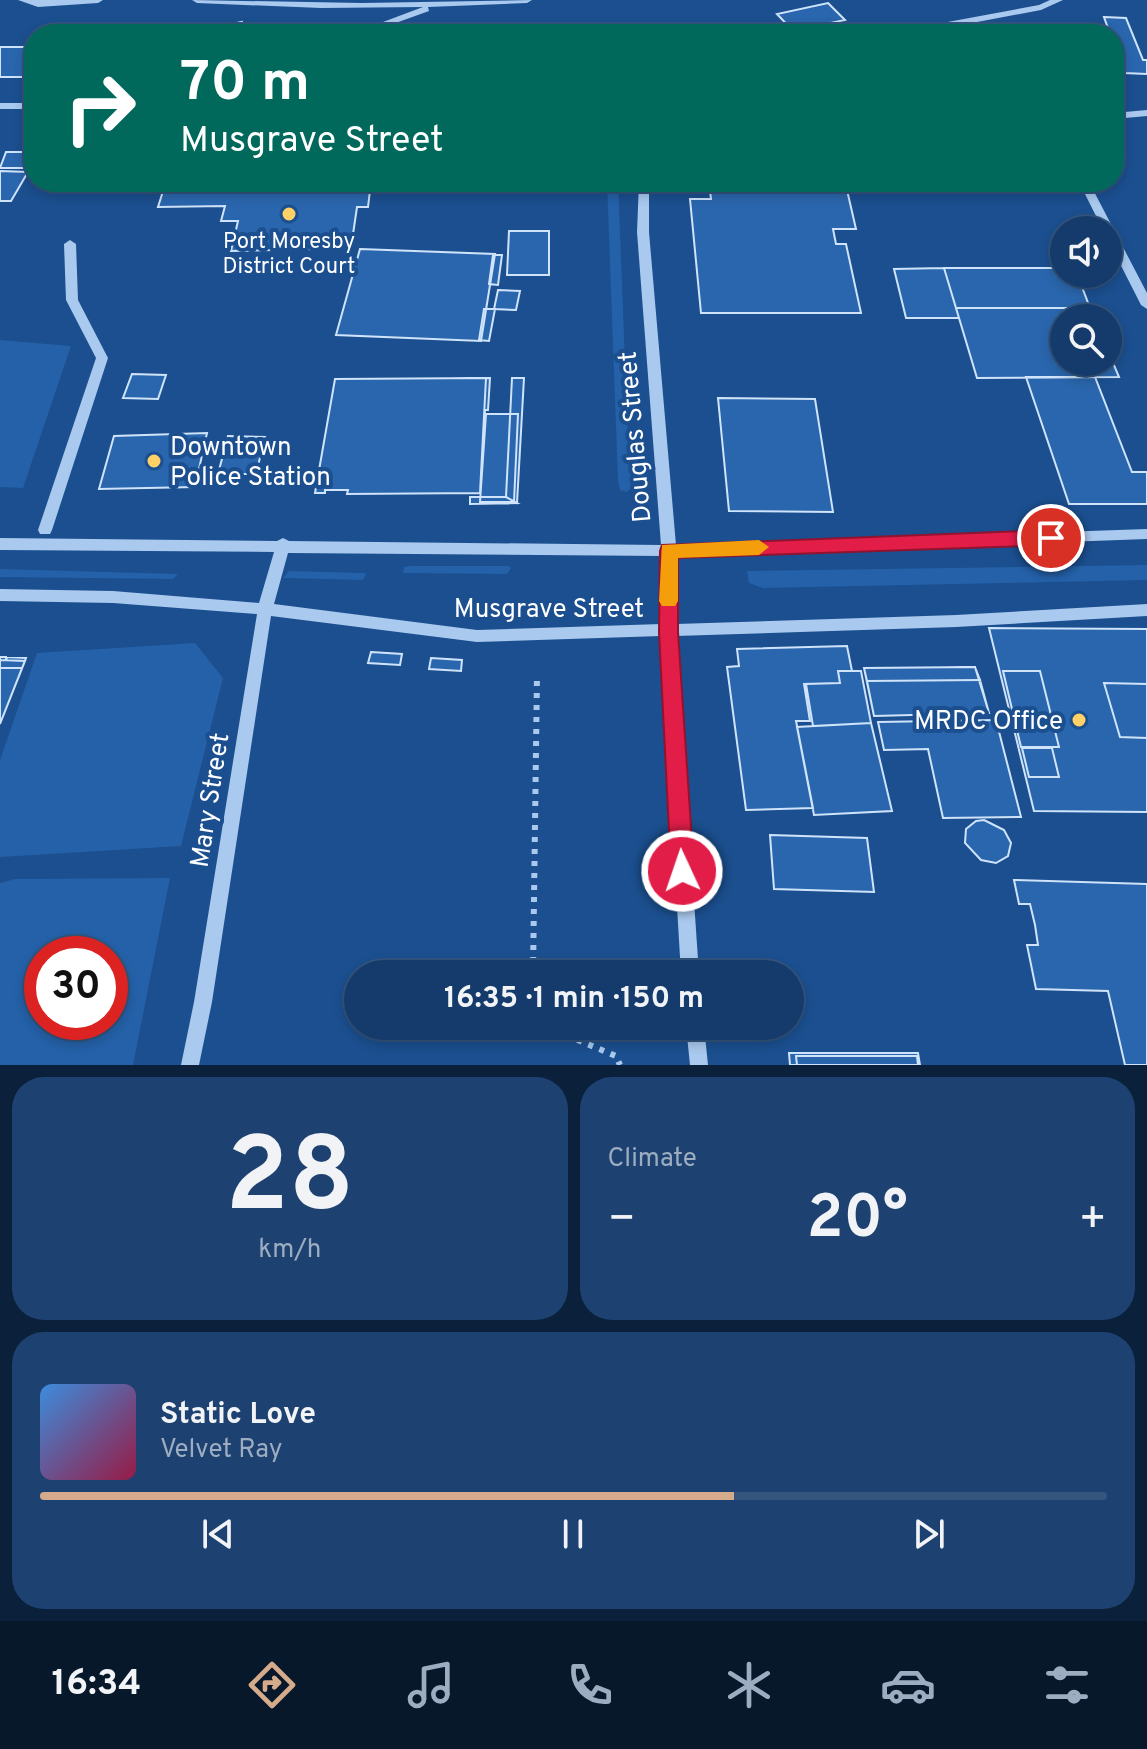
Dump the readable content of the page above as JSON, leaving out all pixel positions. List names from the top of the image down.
{
  "streets": {
    "street": ["Douglas Street", "Musgrave Street", "Mary Street"]
  },
  "crossings": [
    ["Douglas Street", "Musgrave Street"],
    ["Musgrave Street", "Mary Street"]
  ],
  "places": ["Port Moresby District Court", "Downtown Police Station", "MRDC Office"],
  "page": {
    "turn": ["70 m", "Musgrave Street"],
    "limit": "30",
    "trip": "16:35 · 1 min · 150 m",
    "tile": [
      ["28", "km/h"],
      "Climate"
    ],
    "heat": ["−", "20°", "+"],
    "song": ["Static Love", "Velvet Ray"],
    "tabs": "16:34"
  }
}
